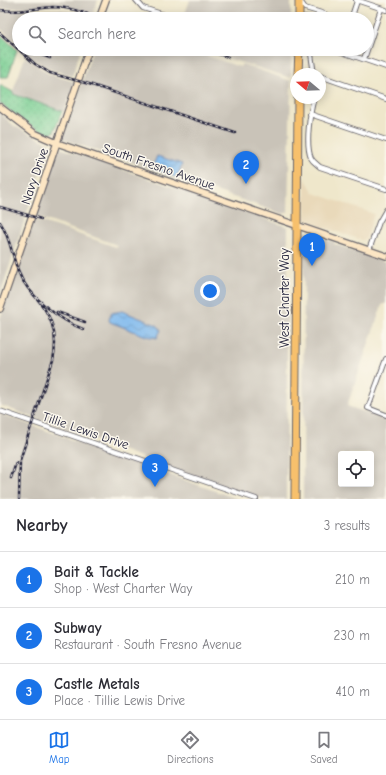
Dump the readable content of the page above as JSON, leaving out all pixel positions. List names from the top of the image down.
{
  "streets": {
    "highway": ["West Charter Way"],
    "street": ["South Fresno Avenue", "Navy Drive", "Tillie Lewis Drive"]
  },
  "crossings": [
    ["South Fresno Avenue", "Navy Drive"],
    ["South Fresno Avenue", "West Charter Way"]
  ],
  "north": "left",
  "page": {
    "search": "Search here",
    "pins": ["2", "1", "3"],
    "heading": ["Nearby", "3 results"],
    "list": [
      {
        "mark": "1",
        "name": "Bait & Tackle",
        "note": "Shop · West Charter Way",
        "value": "210 m"
      },
      {
        "mark": "2",
        "name": "Subway",
        "note": "Restaurant · South Fresno Avenue",
        "value": "230 m"
      },
      {
        "mark": "3",
        "name": "Castle Metals",
        "note": "Place · Tillie Lewis Drive",
        "value": "410 m"
      }
    ],
    "nav": ["Map", "Directions", "Saved"]
  }
}
